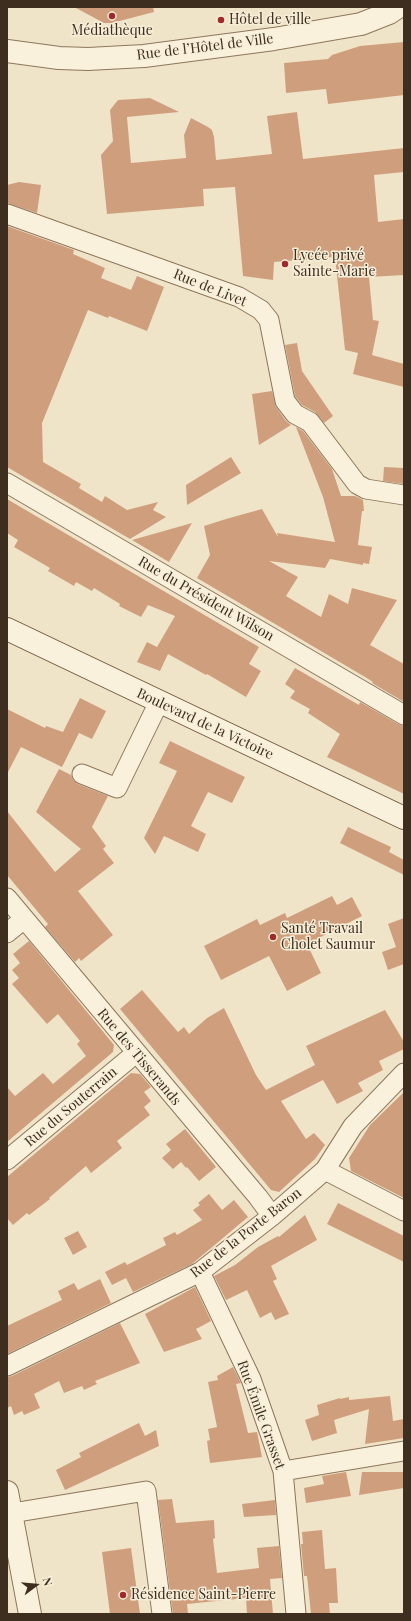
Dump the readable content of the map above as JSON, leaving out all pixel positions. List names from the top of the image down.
{
  "streets": {
    "street": [
      "Rue de l’Hôtel de Ville",
      "Rue de Livet",
      "Rue du Président Wilson",
      "Boulevard de la Victoire",
      "Rue des Tisserands",
      "Rue du Souterrain",
      "Rue de la Porte Baron",
      "Rue Émile Grasset"
    ]
  },
  "crossings": [
    ["Rue des Tisserands", "Rue du Souterrain"],
    ["Rue des Tisserands", "Rue de la Porte Baron"],
    ["Rue de la Porte Baron", "Rue Émile Grasset"]
  ],
  "places": [
    "Médiathèque",
    "Hôtel de ville",
    "Lycée privé Sainte-Marie",
    "Santé Travail Cholet Saumur",
    "Résidence Saint-Pierre"
  ],
  "north": "right"
}
